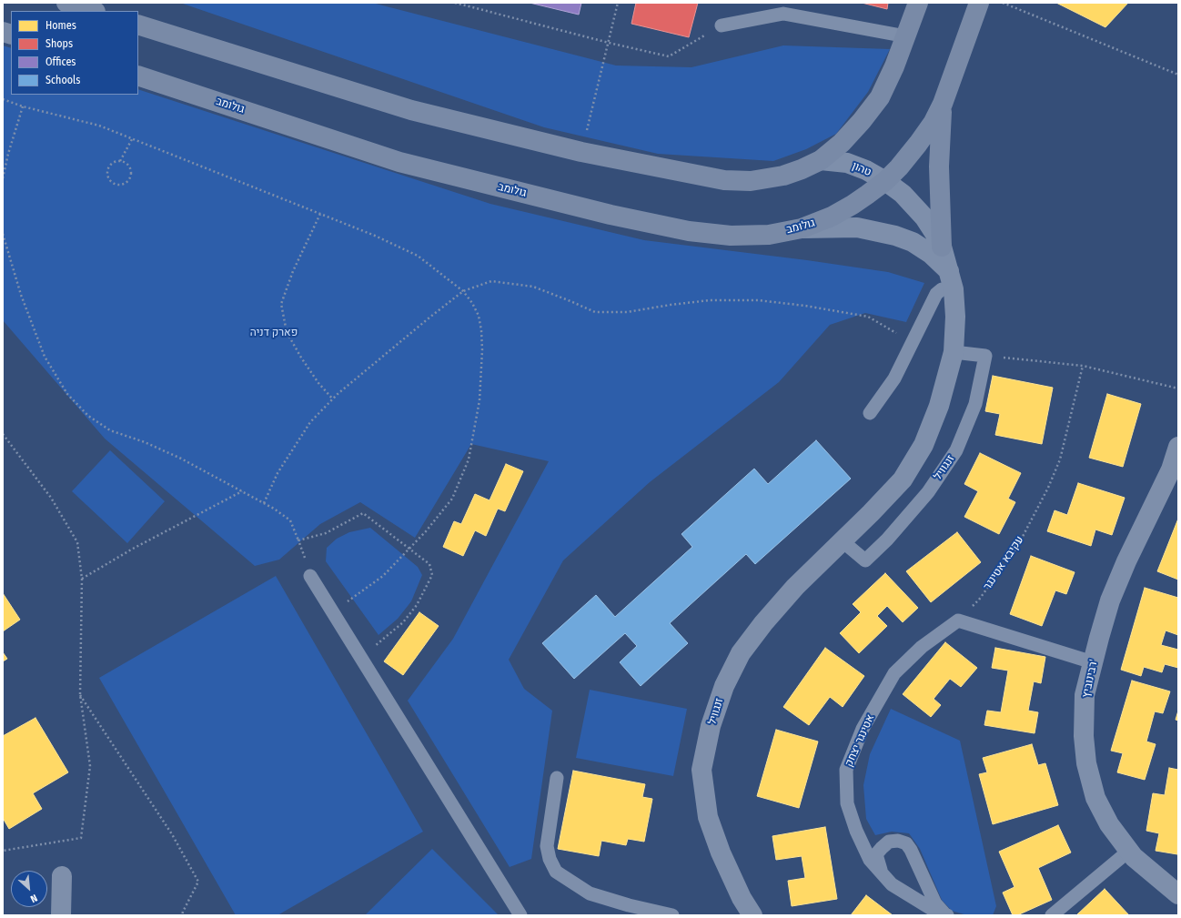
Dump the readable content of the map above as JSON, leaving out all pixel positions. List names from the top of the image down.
{
  "streets": {
    "main road": ["גולומב"],
    "street": ["טהון", "זנגוויל", "רבינוביץ'"],
    "lane": ["אטינגר יצחק"],
    "path": ["עקיבא אטינגר"]
  },
  "crossings": [
    ["גולומב", "טהון"],
    ["גולומב", "זנגוויל"],
    ["טהון", "זנגוויל"],
    ["עקיבא אטינגר", "אטינגר יצחק"]
  ],
  "parks": ["פארק דניה"],
  "legend": [
    "Homes",
    "Shops",
    "Offices",
    "Schools"
  ],
  "north": "bottom right"
}
